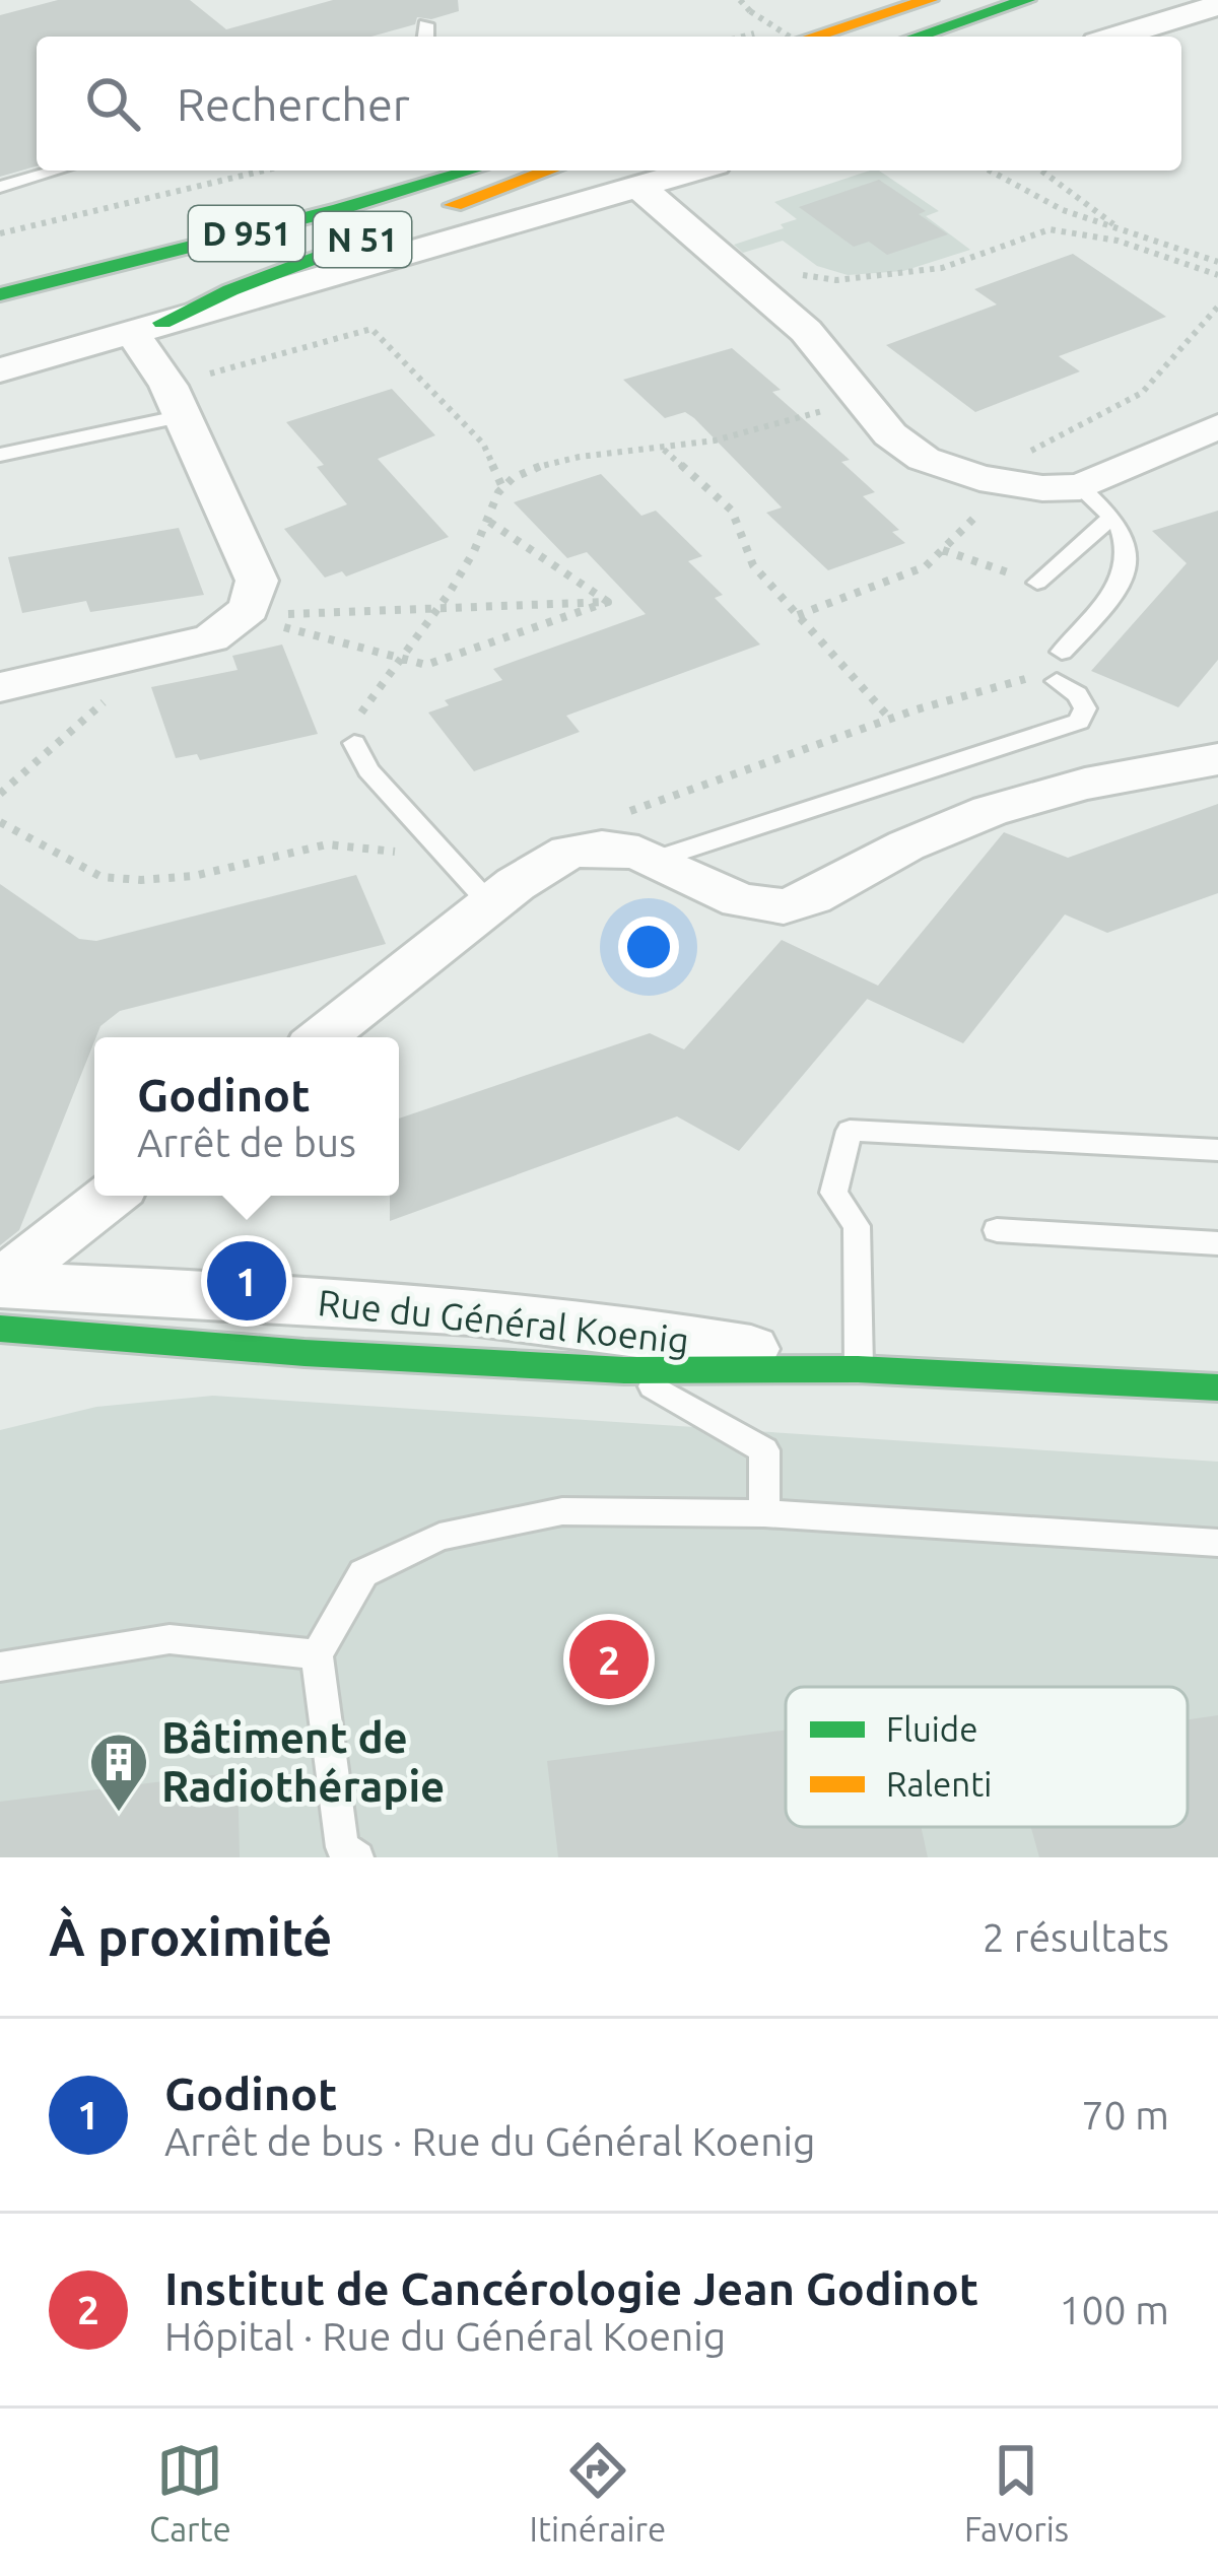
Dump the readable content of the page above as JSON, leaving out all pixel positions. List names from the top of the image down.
{
  "streets": {
    "main road": ["D 951", "N 51", "Rue du Général Koenig"]
  },
  "places": {
    "building": ["Bâtiment de Radiothérapie"]
  },
  "legend": ["Fluide", "Ralenti"],
  "page": {
    "search": "Rechercher",
    "popup": ["Godinot", "Arrêt de bus"],
    "pins": ["1", "2"],
    "heading": ["À proximité", "2 résultats"],
    "list": [
      {
        "mark": "1",
        "name": "Godinot",
        "note": "Arrêt de bus · Rue du Général Koenig",
        "value": "70 m"
      },
      {
        "mark": "2",
        "name": "Institut de Cancérologie Jean Godinot",
        "note": "Hôpital · Rue du Général Koenig",
        "value": "100 m"
      }
    ],
    "nav": ["Carte", "Itinéraire", "Favoris"]
  }
}
